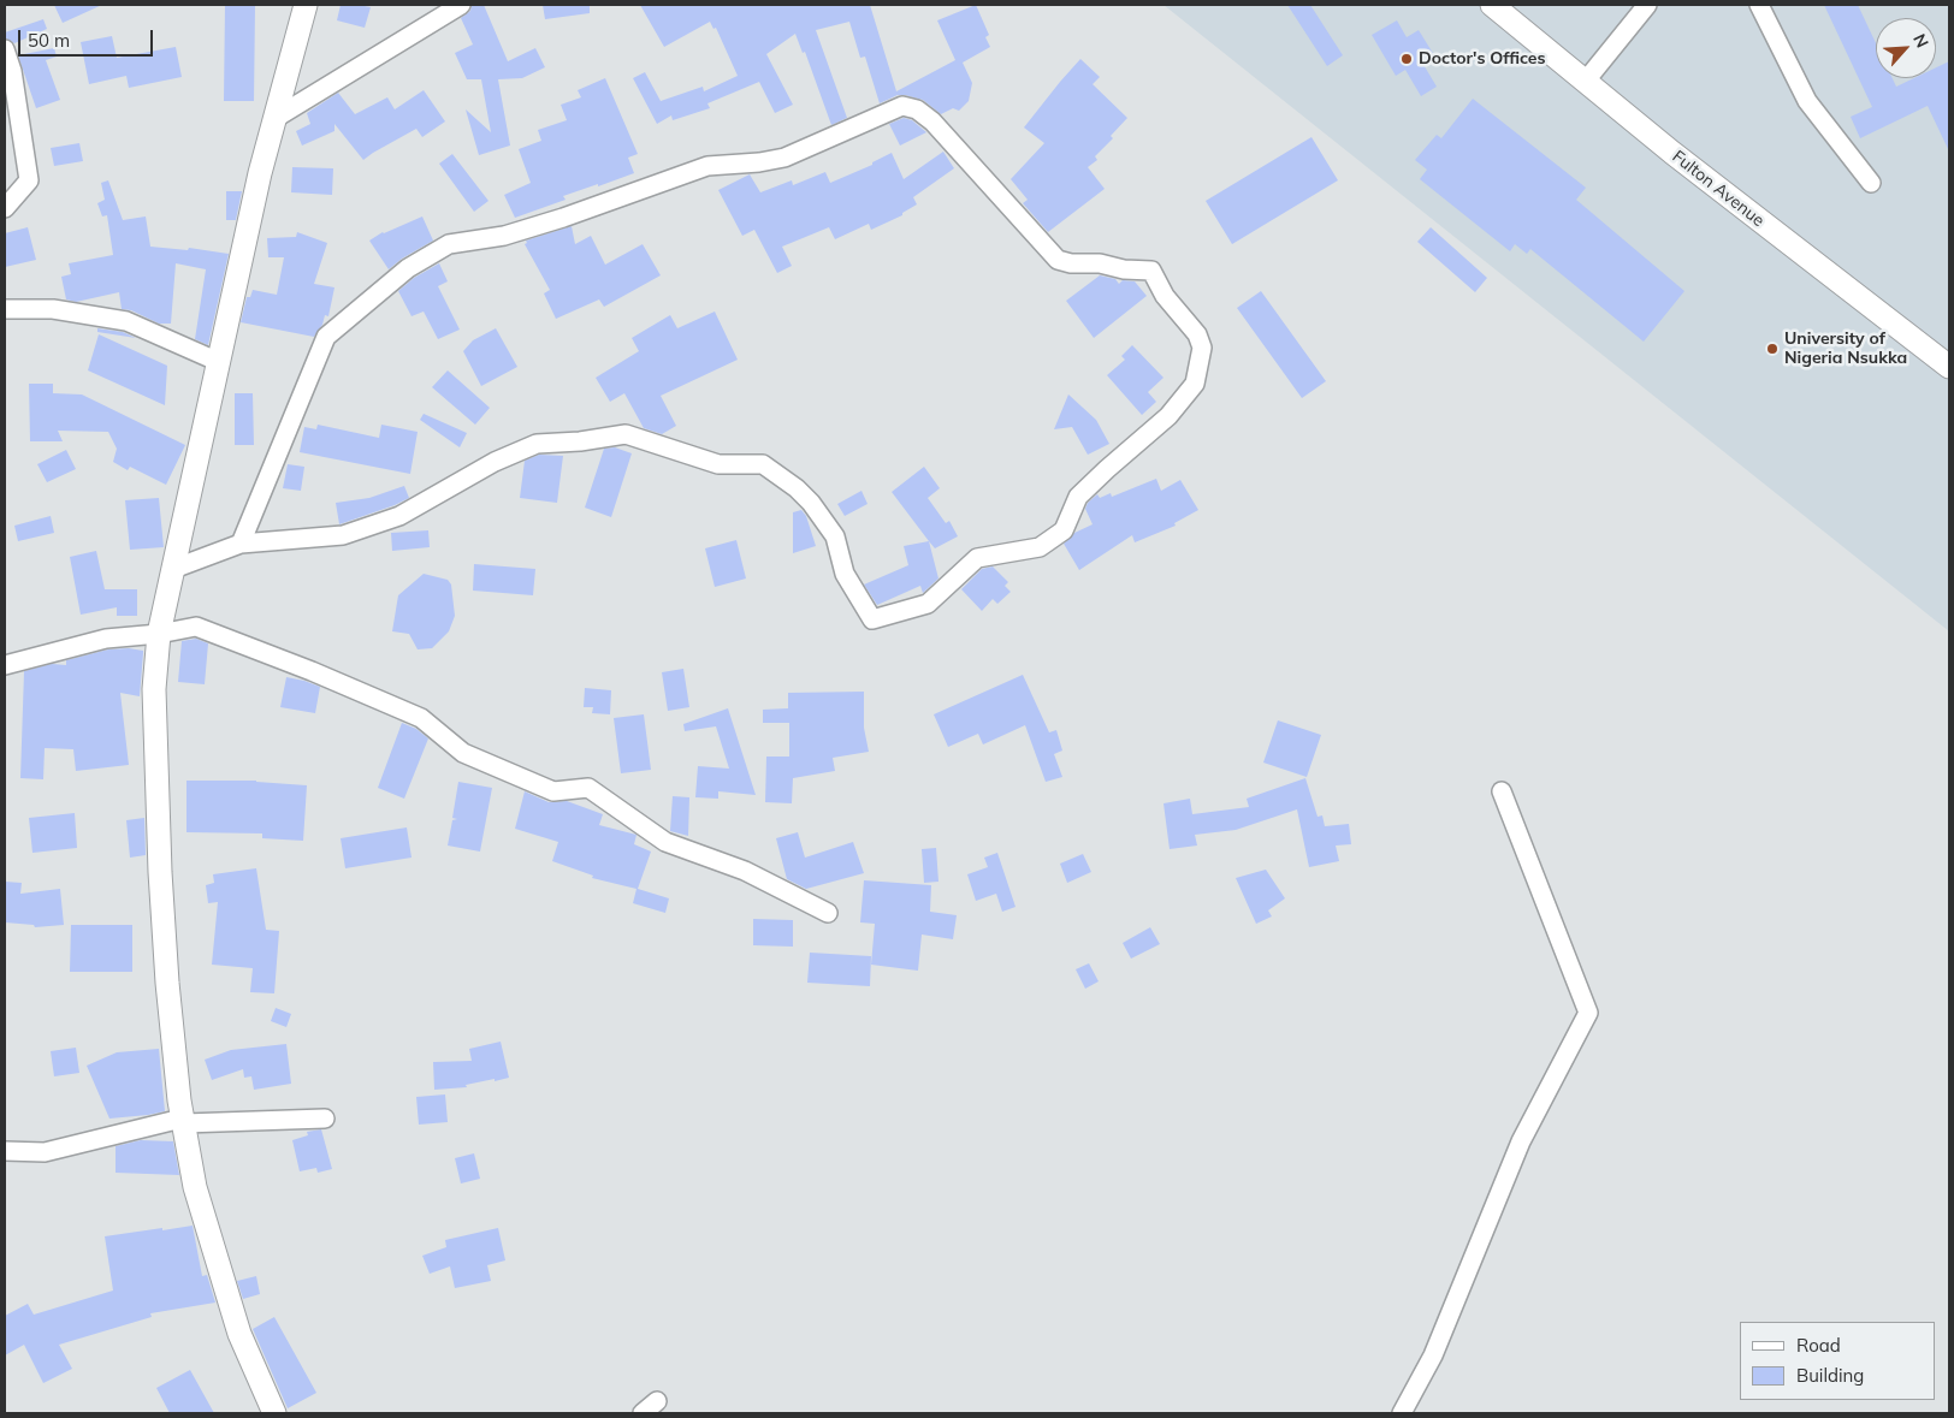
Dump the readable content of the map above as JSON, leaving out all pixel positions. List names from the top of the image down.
{
  "streets": {
    "street": ["Fulton Avenue"]
  },
  "places": ["Doctor's Offices", "University of Nigeria Nsukka"],
  "legend": ["Road", "Building"],
  "scale_bar": "50 m",
  "north": "top right"
}
